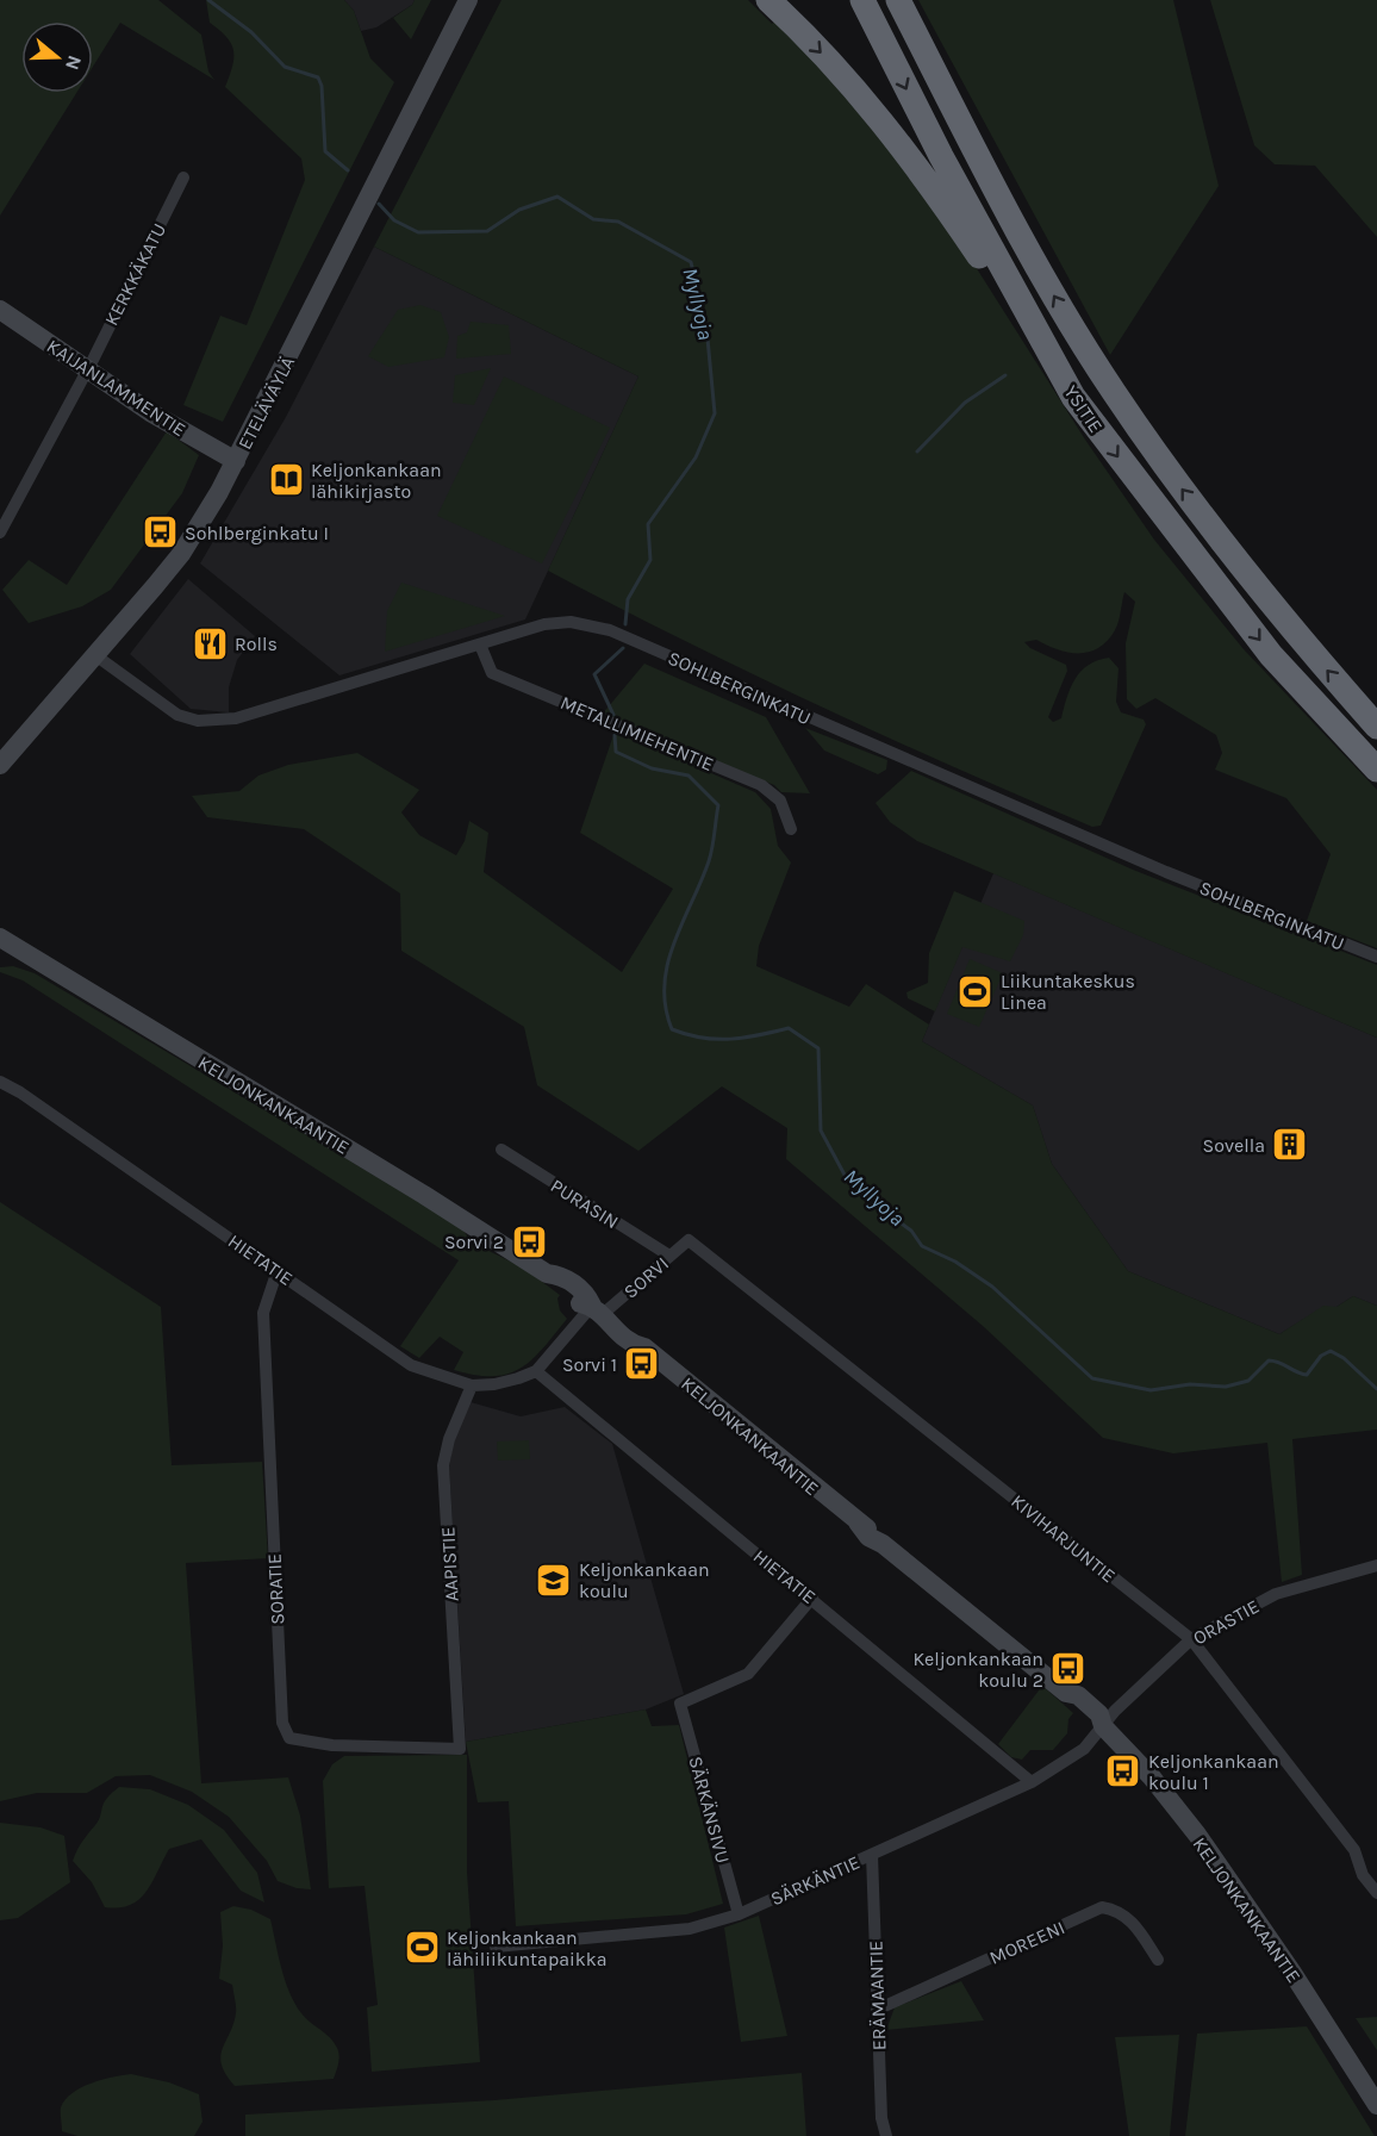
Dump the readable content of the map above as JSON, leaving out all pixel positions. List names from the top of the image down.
{
  "streets": {
    "highway": ["YSITIE"],
    "main road": ["KAIJANLAMMENTIE", "ETELÄVÄYLÄ", "KELJONKANKAANTIE"],
    "street": [
      "KERKKÄKATU",
      "SOHLBERGINKATU",
      "METALLIMIEHENTIE",
      "PURASIN",
      "HIETATIE",
      "SORVI",
      "KIVIHARJUNTIE",
      "AAPISTIE",
      "SORATIE",
      "ORASTIE",
      "SÄRKÄNSIVU",
      "SÄRKÄNTIE",
      "MOREENI",
      "ERÄMAANTIE"
    ]
  },
  "crossings": [
    ["KERKKÄKATU", "KAIJANLAMMENTIE"],
    ["KAIJANLAMMENTIE", "ETELÄVÄYLÄ"],
    ["ETELÄVÄYLÄ", "SOHLBERGINKATU"],
    ["SOHLBERGINKATU", "METALLIMIEHENTIE"],
    ["KELJONKANKAANTIE", "SORVI"],
    ["KELJONKANKAANTIE", "ORASTIE"],
    ["KELJONKANKAANTIE", "SÄRKÄNTIE"],
    ["PURASIN", "SORVI"],
    ["HIETATIE", "AAPISTIE"],
    ["HIETATIE", "SORATIE"],
    ["HIETATIE", "SÄRKÄNSIVU"],
    ["HIETATIE", "SÄRKÄNTIE"],
    ["SORVI", "KIVIHARJUNTIE"],
    ["KIVIHARJUNTIE", "ORASTIE"],
    ["AAPISTIE", "SORATIE"],
    ["ORASTIE", "SÄRKÄNTIE"],
    ["SÄRKÄNSIVU", "SÄRKÄNTIE"],
    ["SÄRKÄNTIE", "ERÄMAANTIE"],
    ["MOREENI", "ERÄMAANTIE"]
  ],
  "water": ["Myllyoja"],
  "places": {
    "library": ["Keljonkankaan lähikirjasto"],
    "bus stop": [
      "Sohlberginkatu I",
      "Sorvi 2",
      "Sorvi 1",
      "Keljonkankaan koulu 2",
      "Keljonkankaan koulu 1"
    ],
    "restaurant": ["Rolls"],
    "sports": ["Liikuntakeskus Linea", "Keljonkankaan lähiliikuntapaikka"],
    "building": ["Sovella"],
    "school or university": ["Keljonkankaan koulu"]
  },
  "north": "right"
}
